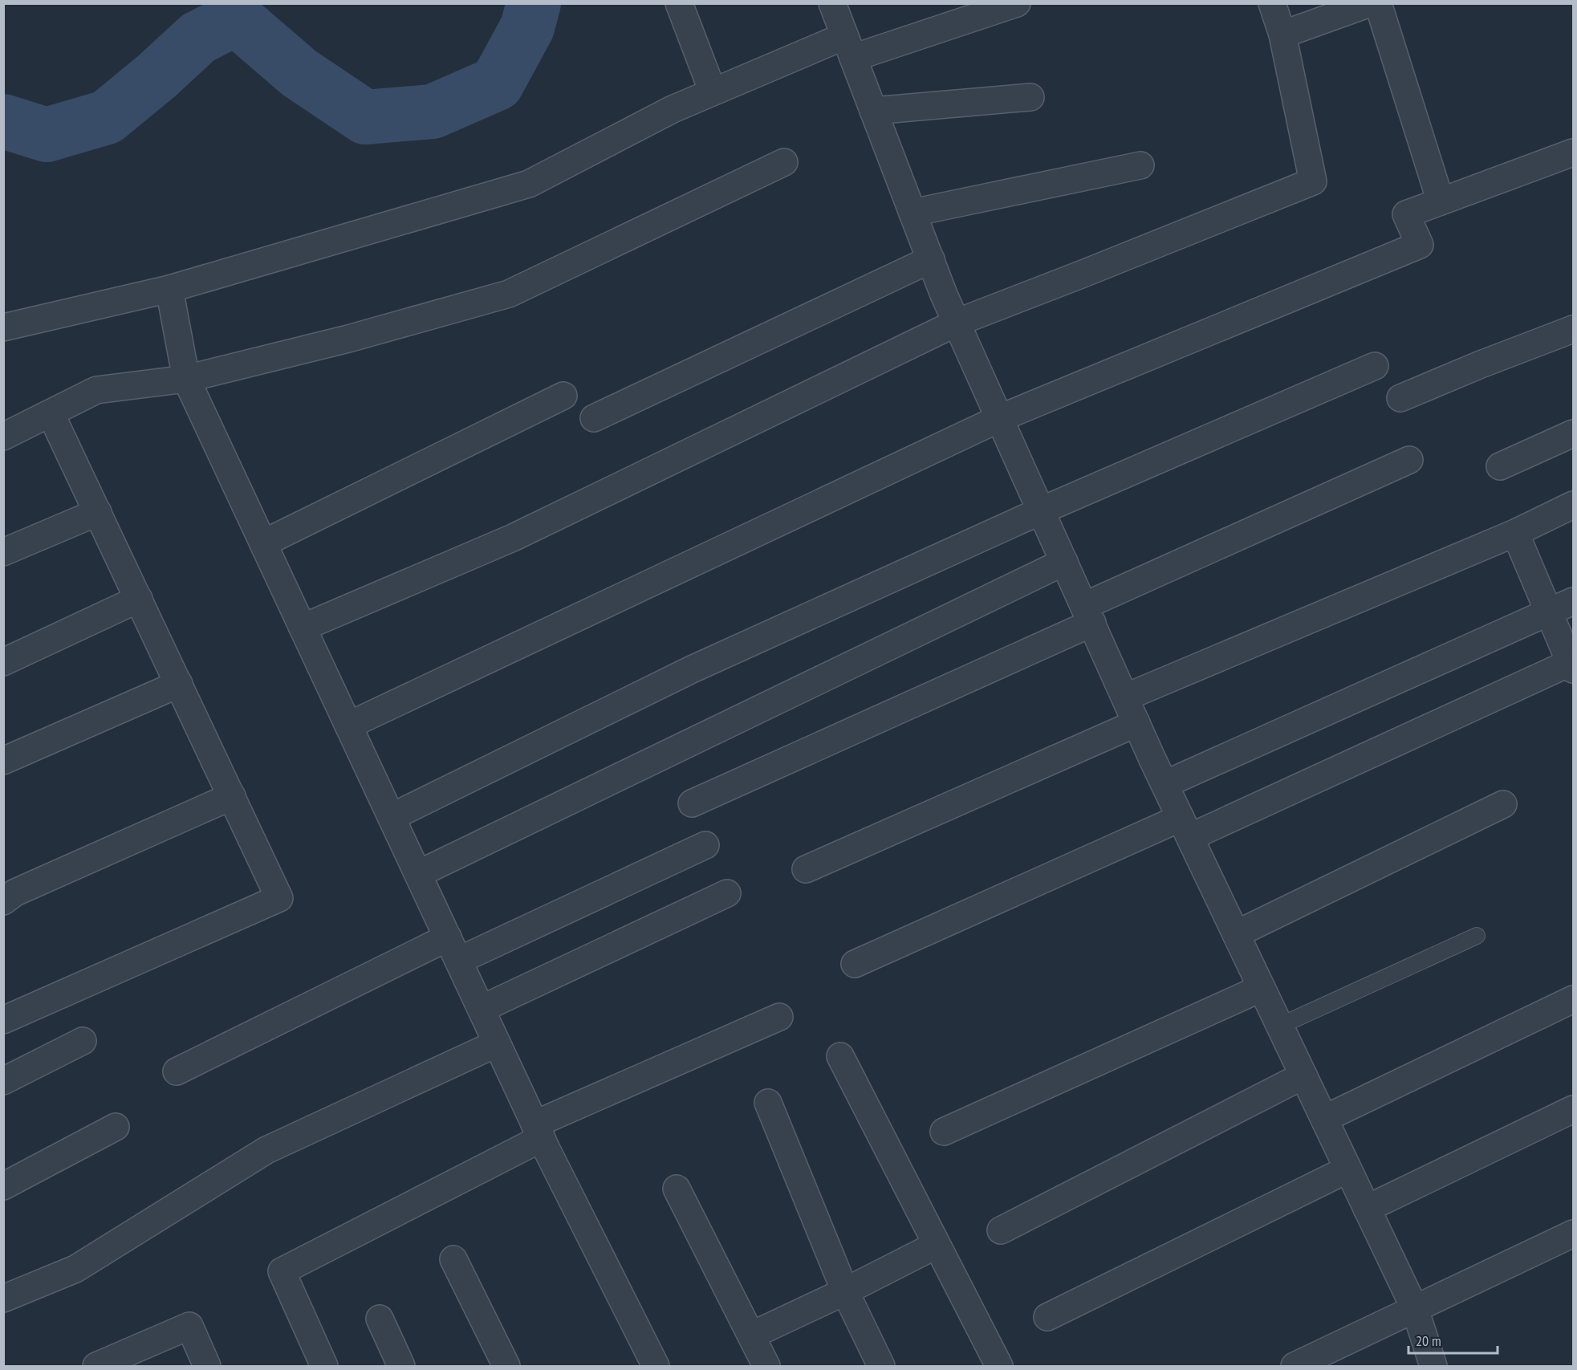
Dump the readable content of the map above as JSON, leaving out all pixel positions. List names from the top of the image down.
{
  "scale_bar": "20 m"
}
